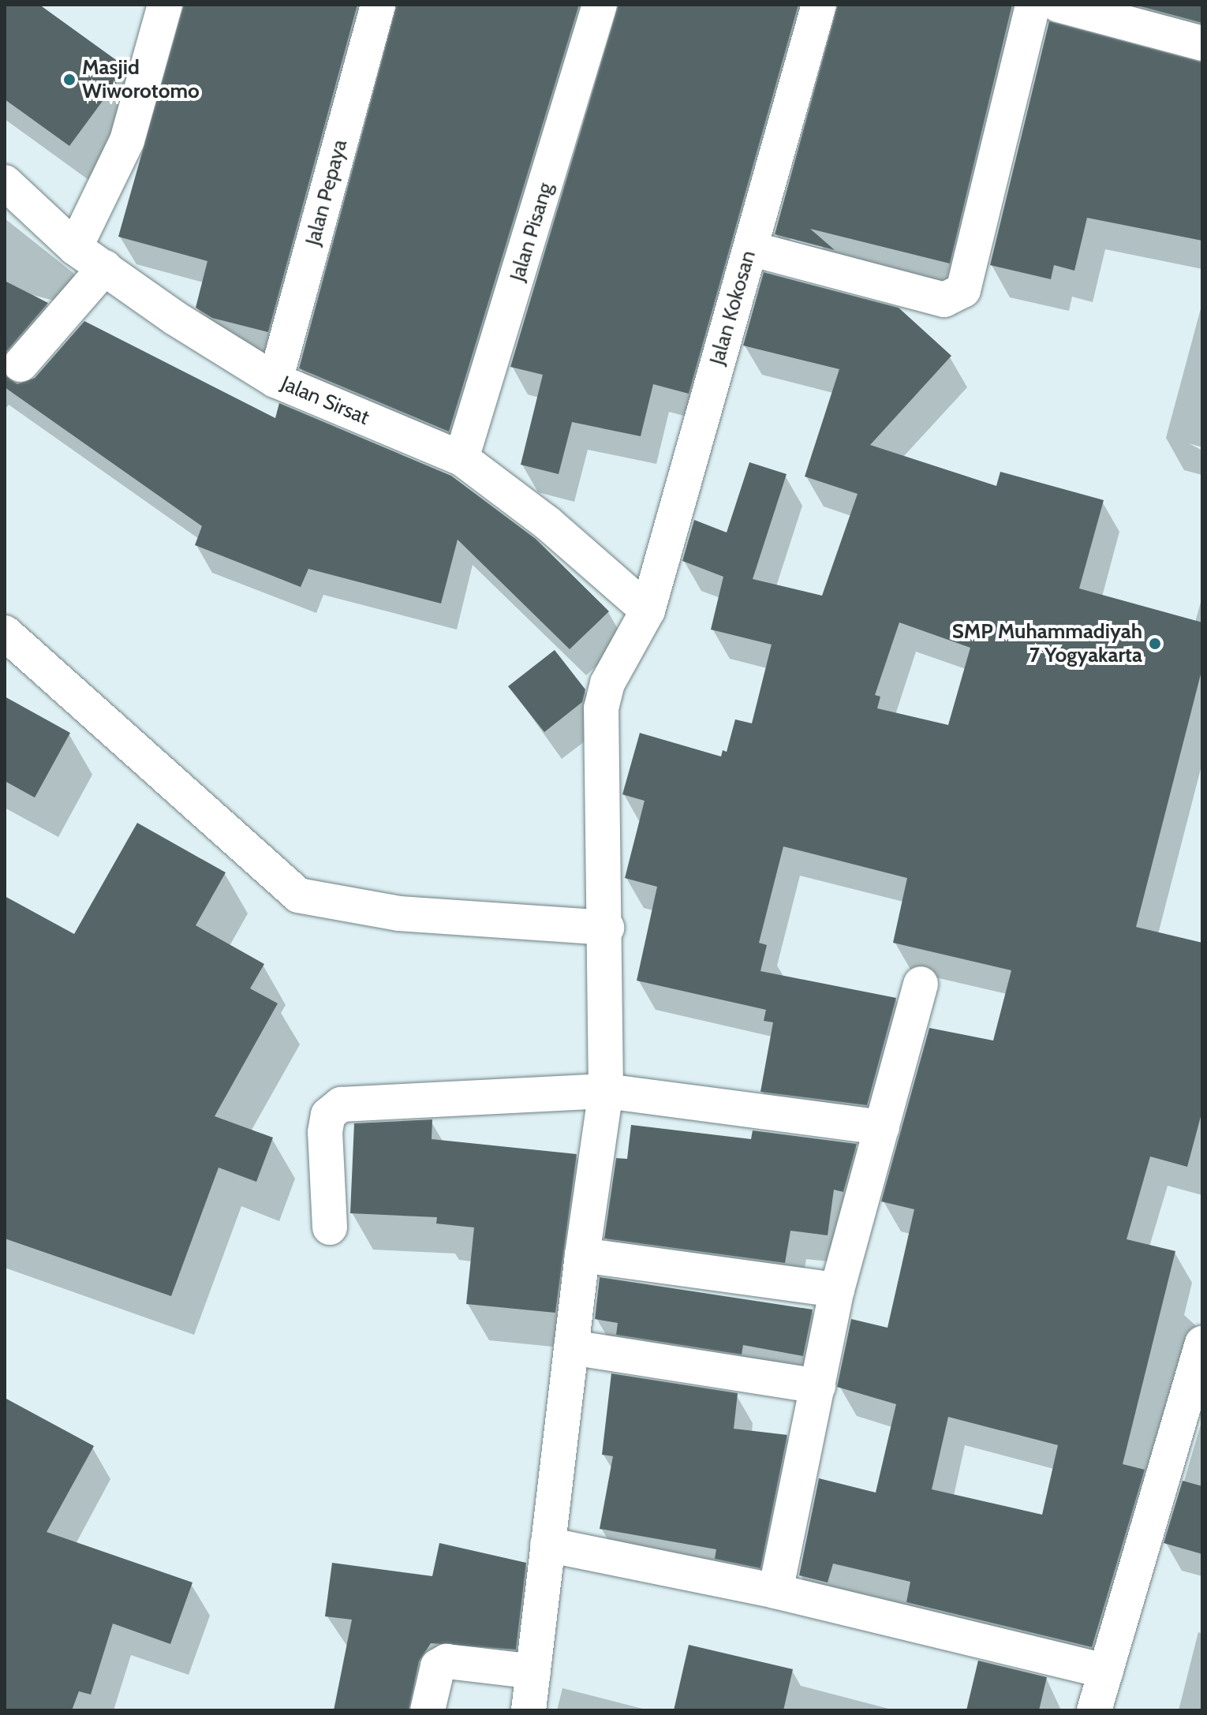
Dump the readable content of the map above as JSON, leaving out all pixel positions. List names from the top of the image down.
{
  "streets": {
    "street": [
      "Jalan Pepaya",
      "Jalan Pisang",
      "Jalan Kokosan",
      "Jalan Sirsat"
    ]
  },
  "crossings": [
    ["Jalan Pepaya", "Jalan Sirsat"],
    ["Jalan Pisang", "Jalan Sirsat"],
    ["Jalan Kokosan", "Jalan Sirsat"]
  ],
  "places": ["Masjid Wiworotomo", "SMP Muhammadiyah 7 Yogyakarta"]
}
